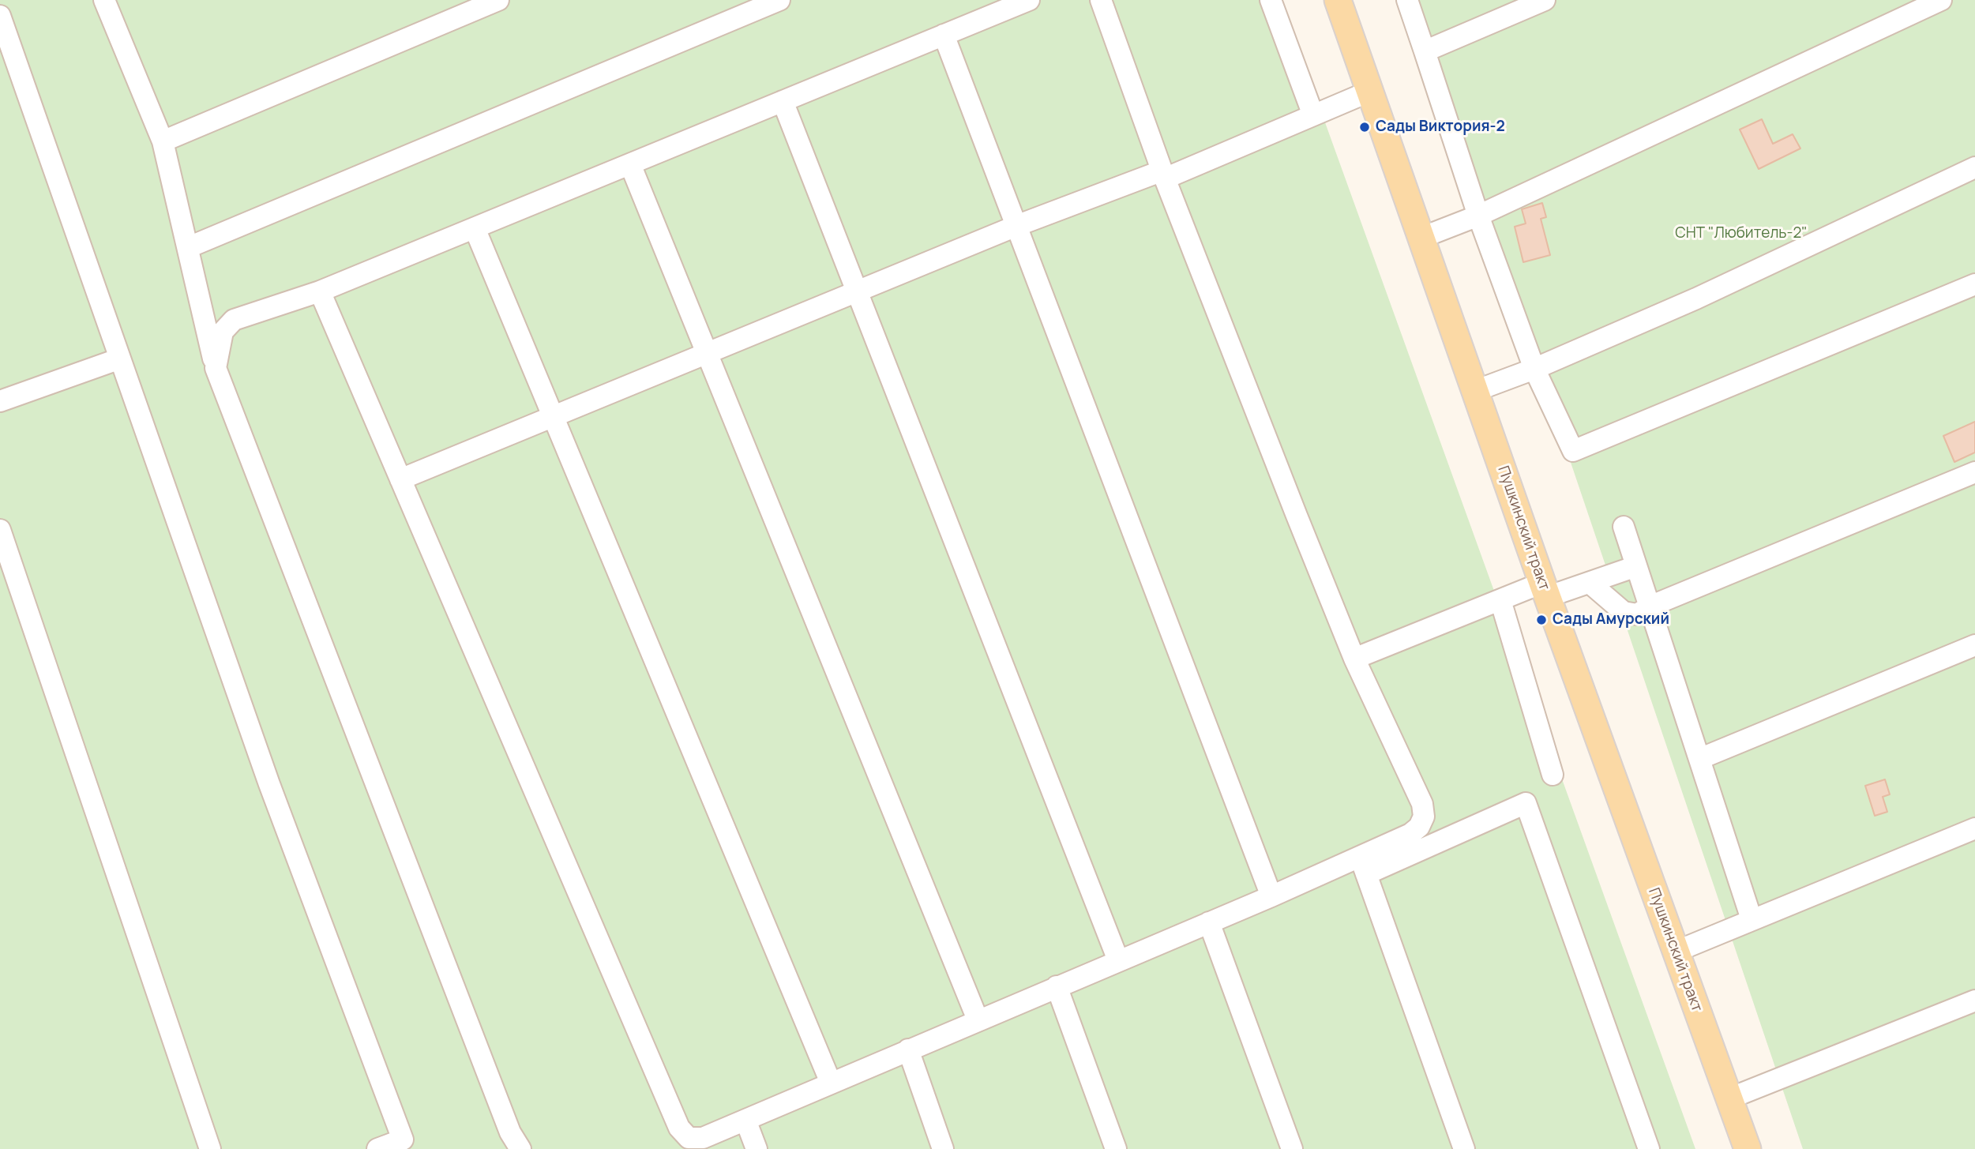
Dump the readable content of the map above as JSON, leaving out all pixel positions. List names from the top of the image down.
{
  "streets": {
    "main road": ["Пушкинский тракт"]
  },
  "parks": ["СНТ \"Любитель-2\""],
  "places": ["Сады Виктория-2", "Сады Амурский"]
}
